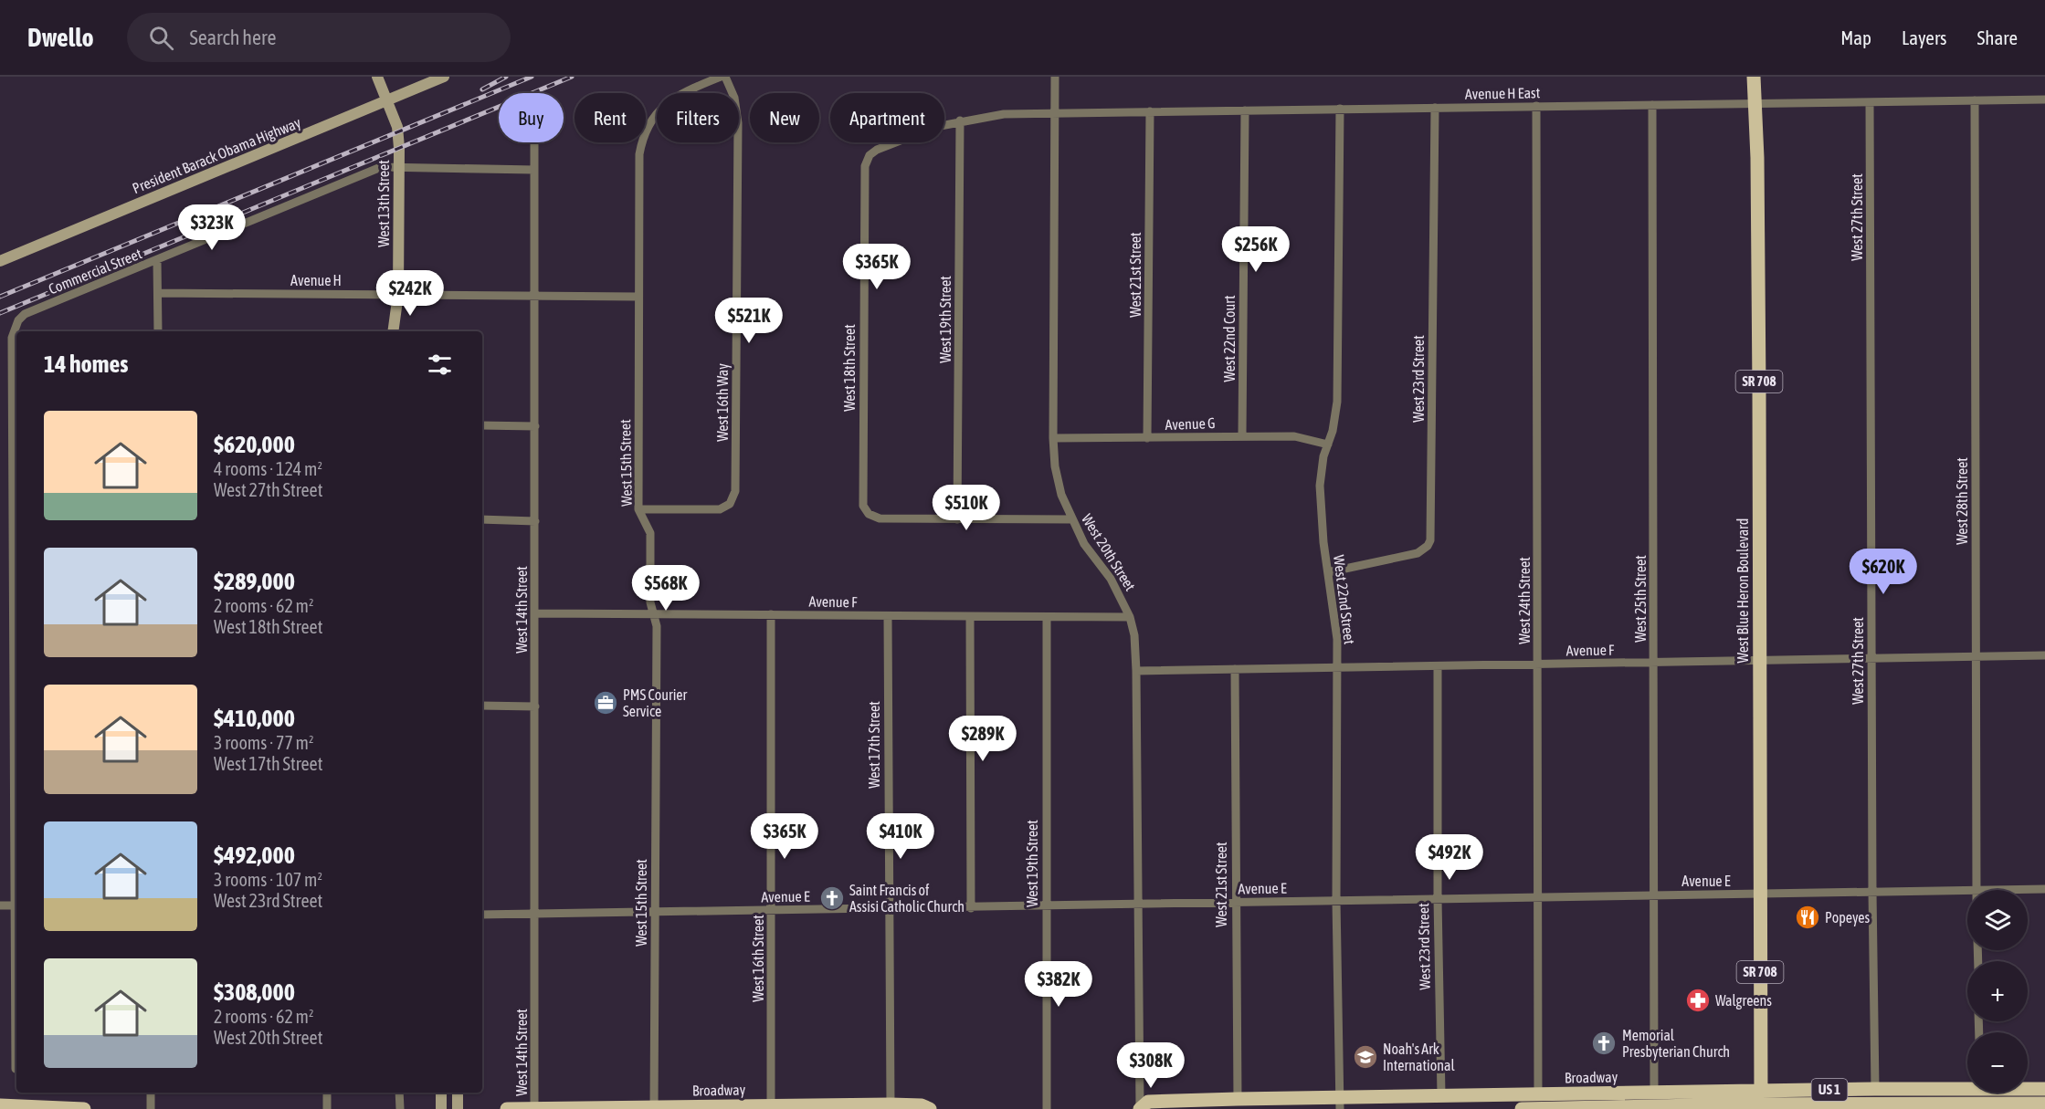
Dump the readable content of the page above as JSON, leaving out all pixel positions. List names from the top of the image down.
{
  "streets": {
    "main road": [
      "President Barack Obama Highway",
      "West 13th Street",
      "SR 708",
      "West Blue Heron Boulevard",
      "Broadway",
      "US 1"
    ],
    "street": [
      "Avenue H East",
      "West 27th Street",
      "Commercial Street",
      "West 21st Street",
      "Avenue H",
      "West 19th Street",
      "West 22nd Court",
      "West 18th Street",
      "West 23rd Street",
      "West 16th Way",
      "Avenue G",
      "West 15th Street",
      "West 28th Street",
      "West 20th Street",
      "West 25th Street",
      "West 22nd Street",
      "West 24th Street",
      "Avenue F",
      "West 14th Street",
      "West 17th Street",
      "Avenue E",
      "West 16th Street"
    ]
  },
  "crossings": [
    ["Avenue H East", "West 27th Street"],
    ["Avenue H East", "West 21st Street"],
    ["Avenue H East", "West 19th Street"],
    ["Avenue H East", "West 22nd Court"],
    ["Avenue H East", "West 18th Street"],
    ["Avenue H East", "West 23rd Street"],
    ["Avenue H East", "West 28th Street"],
    ["Avenue H East", "West 20th Street"],
    ["Avenue H East", "West Blue Heron Boulevard"],
    ["Avenue H East", "West 25th Street"],
    ["Avenue H East", "West 22nd Street"],
    ["Avenue H East", "West 24th Street"],
    ["President Barack Obama Highway", "West 13th Street"],
    ["West 13th Street", "Commercial Street"],
    ["West 13th Street", "Avenue H"],
    ["West 27th Street", "Avenue F"],
    ["West 27th Street", "Avenue E"],
    ["West 27th Street", "Broadway"],
    ["Commercial Street", "West 14th Street"],
    ["West 21st Street", "Avenue G"],
    ["West 21st Street", "Avenue F"],
    ["West 21st Street", "Avenue E"],
    ["West 21st Street", "Broadway"],
    ["Avenue H", "West 15th Street"],
    ["Avenue H", "West 14th Street"],
    ["West 19th Street", "West 18th Street"],
    ["West 19th Street", "Avenue F"],
    ["West 19th Street", "Avenue E"],
    ["West 22nd Court", "Avenue G"],
    ["West 23rd Street", "West 22nd Street"],
    ["West 23rd Street", "Avenue F"],
    ["West 23rd Street", "Avenue E"],
    ["West 23rd Street", "Broadway"],
    ["West 16th Way", "West 15th Street"],
    ["Avenue G", "West 20th Street"],
    ["Avenue G", "West 22nd Street"],
    ["West 15th Street", "Avenue F"],
    ["West 15th Street", "Avenue E"],
    ["West 15th Street", "Broadway"],
    ["West 28th Street", "Avenue F"],
    ["West 20th Street", "Avenue F"],
    ["West 20th Street", "Avenue E"],
    ["West 20th Street", "Broadway"],
    ["West Blue Heron Boulevard", "Avenue F"],
    ["West Blue Heron Boulevard", "Avenue E"],
    ["West Blue Heron Boulevard", "Broadway"],
    ["West 25th Street", "Avenue F"],
    ["West 25th Street", "Avenue E"],
    ["West 25th Street", "Broadway"],
    ["West 22nd Street", "Avenue F"],
    ["West 22nd Street", "Avenue E"],
    ["West 22nd Street", "Broadway"],
    ["West 24th Street", "Avenue F"],
    ["West 24th Street", "Avenue E"],
    ["West 24th Street", "Broadway"],
    ["Avenue F", "West 14th Street"],
    ["Avenue F", "West 17th Street"],
    ["Avenue F", "West 16th Street"],
    ["West 14th Street", "Avenue E"],
    ["West 14th Street", "Broadway"],
    ["West 17th Street", "Avenue E"],
    ["West 17th Street", "Broadway"],
    ["Avenue E", "West 16th Street"],
    ["West 16th Street", "Broadway"]
  ],
  "places": {
    "office": ["PMS Courier Service"],
    "church": ["Saint Francis of Assisi Catholic Church", "Memorial Presbyterian Church"],
    "restaurant": ["Popeyes"],
    "pharmacy": ["Walgreens"],
    "school or university": ["Noah's Ark International"]
  },
  "page": {
    "header": "Dwello",
    "search": "Search here",
    "nav": ["Map", "Layers", "Share"],
    "chip": [
      "Buy",
      "Rent",
      "Filters",
      "New",
      "Apartment"
    ],
    "price": [
      "$323K",
      "$256K",
      "$365K",
      "$242K",
      "$521K",
      "$510K",
      "$620K",
      "$568K",
      "$289K",
      "$365K",
      "$410K",
      "$492K",
      "$382K",
      "$308K"
    ],
    "heading": "14 homes",
    "list": [
      {
        "name": "$620,000",
        "note": "4 rooms · 124 m² · West 27th Street"
      },
      {
        "name": "$289,000",
        "note": "2 rooms · 62 m² · West 18th Street"
      },
      {
        "name": "$410,000",
        "note": "3 rooms · 77 m² · West 17th Street"
      },
      {
        "name": "$492,000",
        "note": "3 rooms · 107 m² · West 23rd Street"
      },
      {
        "name": "$308,000",
        "note": "2 rooms · 62 m² · West 20th Street"
      }
    ],
    "map_buttons": ["+", "−"]
  }
}
